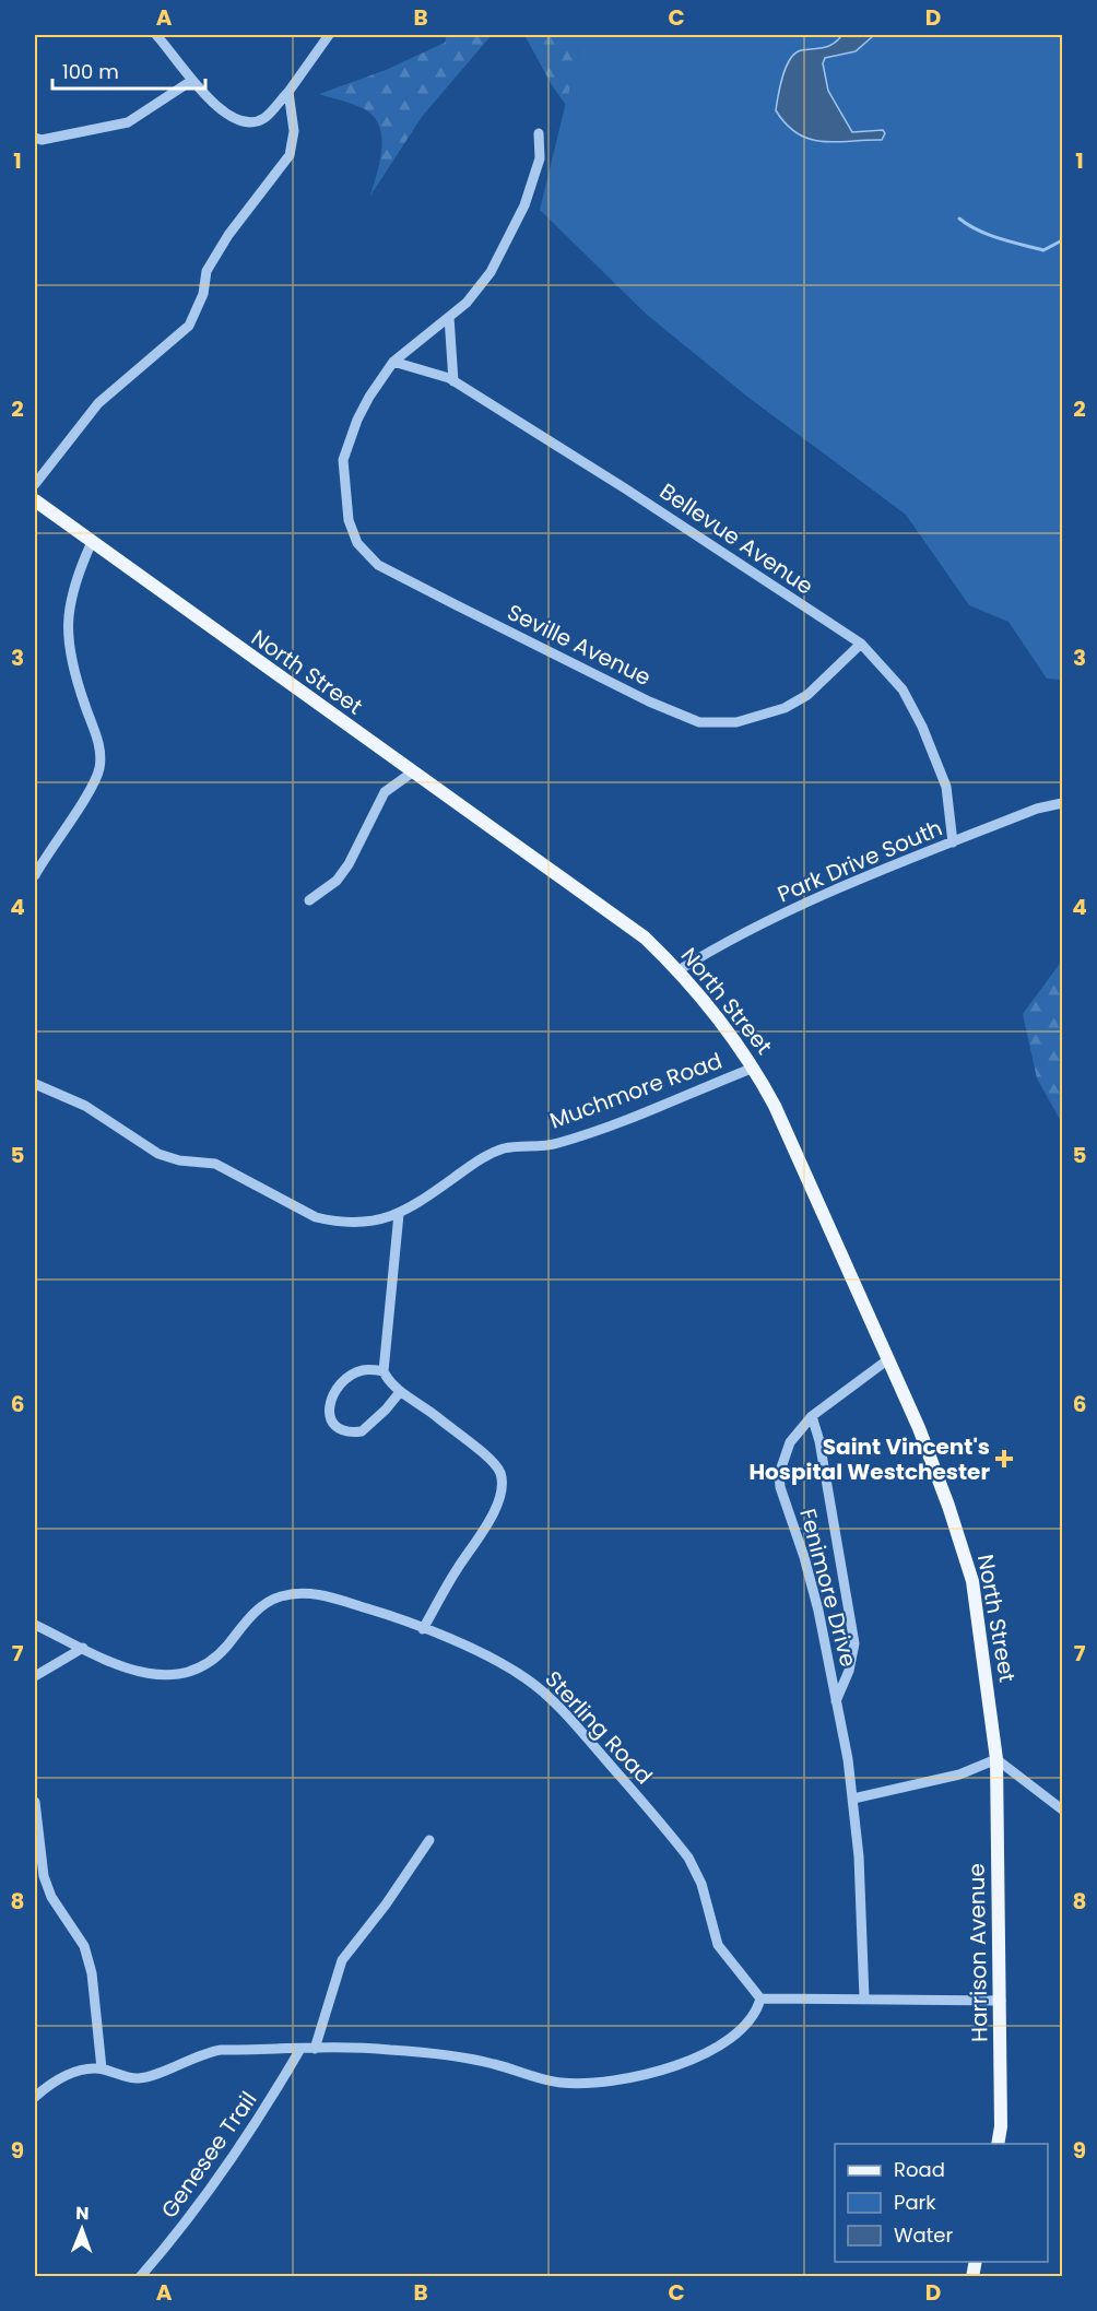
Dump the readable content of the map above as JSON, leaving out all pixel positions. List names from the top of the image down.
{
  "streets": {
    "main road": ["North Street", "Harrison Avenue"],
    "street": [
      "Bellevue Avenue",
      "Seville Avenue",
      "Park Drive South",
      "Muchmore Road",
      "Fenimore Drive",
      "Sterling Road",
      "Genesee Trail"
    ]
  },
  "crossings": [
    ["Bellevue Avenue", "Seville Avenue"],
    ["Bellevue Avenue", "Park Drive South"],
    ["North Street", "Park Drive South"],
    ["North Street", "Muchmore Road"],
    ["North Street", "Fenimore Drive"],
    ["North Street", "Harrison Avenue"]
  ],
  "places": {
    "health": ["Saint Vincent's Hospital Westchester"]
  },
  "legend": ["Road", "Park", "Water"],
  "scale_bar": "100 m",
  "north": "top",
  "grid": {
    "columns": [
      "A",
      "B",
      "C",
      "D"
    ],
    "rows": [
      "1",
      "2",
      "3",
      "4",
      "5",
      "6",
      "7",
      "8",
      "9"
    ]
  }
}
